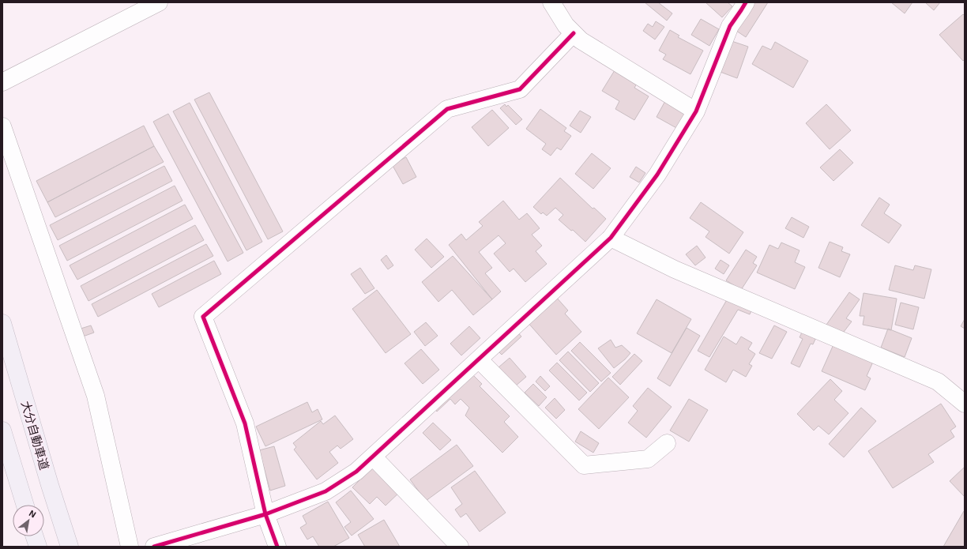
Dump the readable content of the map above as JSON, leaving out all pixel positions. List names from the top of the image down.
{
  "streets": {
    "highway": ["大分自動車道"]
  },
  "north": "top right"
}
